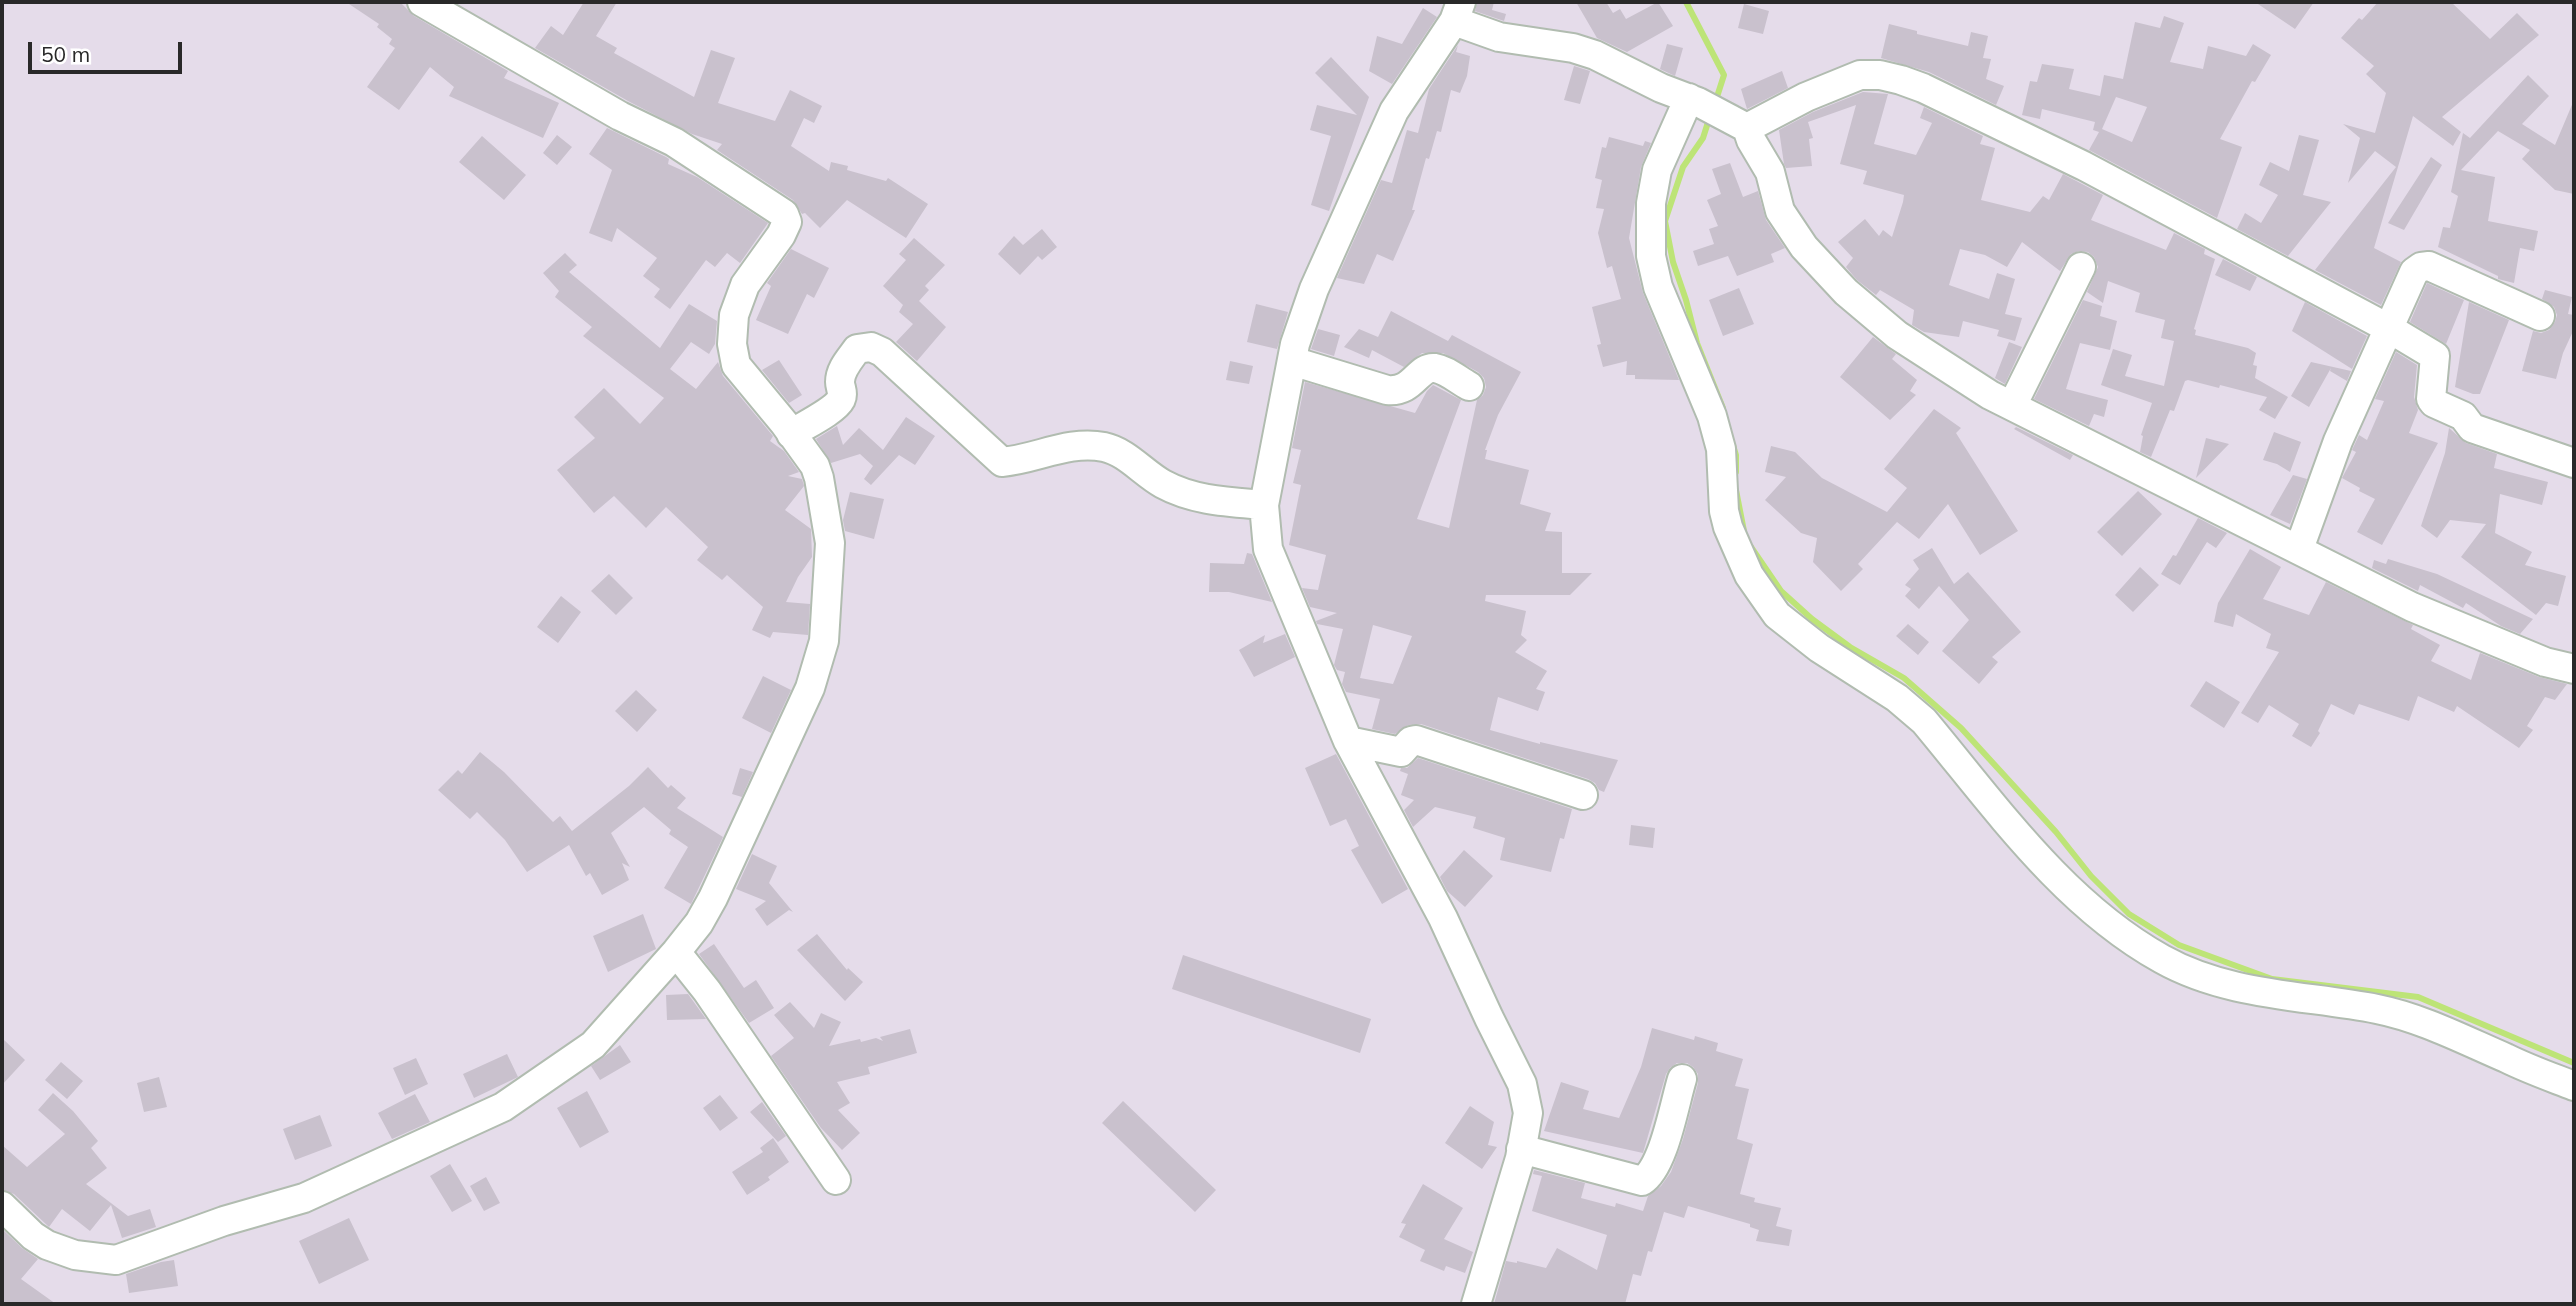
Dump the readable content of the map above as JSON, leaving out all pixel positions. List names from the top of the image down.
{
  "scale_bar": "50 m"
}
